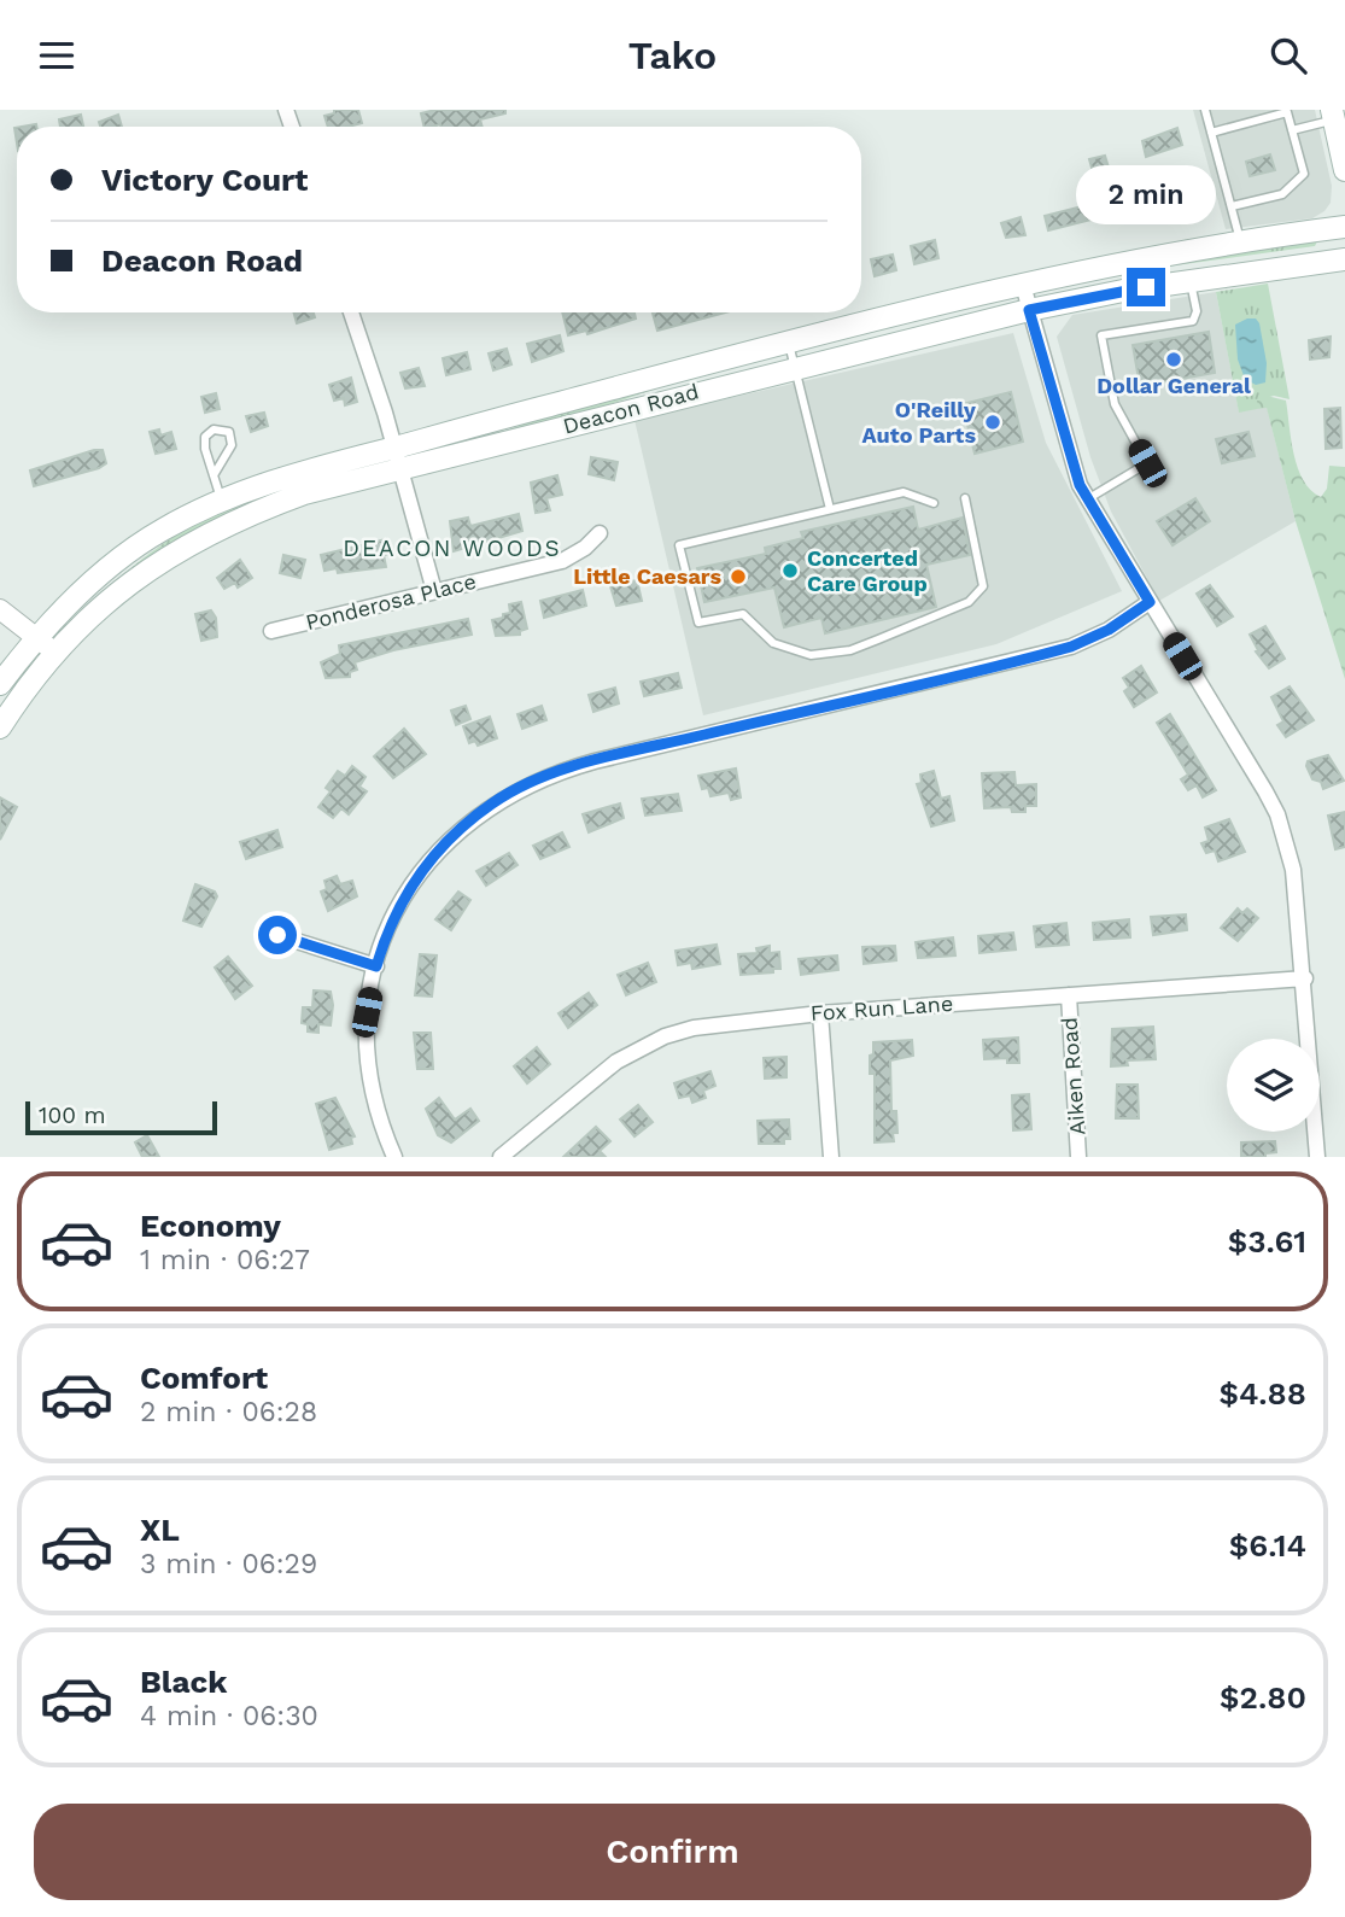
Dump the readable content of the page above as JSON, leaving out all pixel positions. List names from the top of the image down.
{
  "streets": {
    "main road": ["Deacon Road"],
    "street": ["Ponderosa Place", "Fox Run Lane", "Aiken Road"]
  },
  "crossings": [
    ["Fox Run Lane", "Aiken Road"]
  ],
  "districts": ["DEACON WOODS"],
  "places": [
    "Dollar General",
    "O'Reilly Auto Parts",
    "Concerted Care Group",
    "Little Caesars"
  ],
  "scale_bar": "100 m",
  "page": {
    "header": "Tako",
    "banner": ["Victory Court", "Deacon Road"],
    "bubble": "2 min",
    "scale": "100 m",
    "list": [
      {
        "name": "Economy",
        "note": "1 min · 06:27",
        "value": "$3.61"
      },
      {
        "name": "Comfort",
        "note": "2 min · 06:28",
        "value": "$4.88"
      },
      {
        "name": "XL",
        "note": "3 min · 06:29",
        "value": "$6.14"
      },
      {
        "name": "Black",
        "note": "4 min · 06:30",
        "value": "$2.80"
      }
    ],
    "buttons": "Confirm"
  }
}
